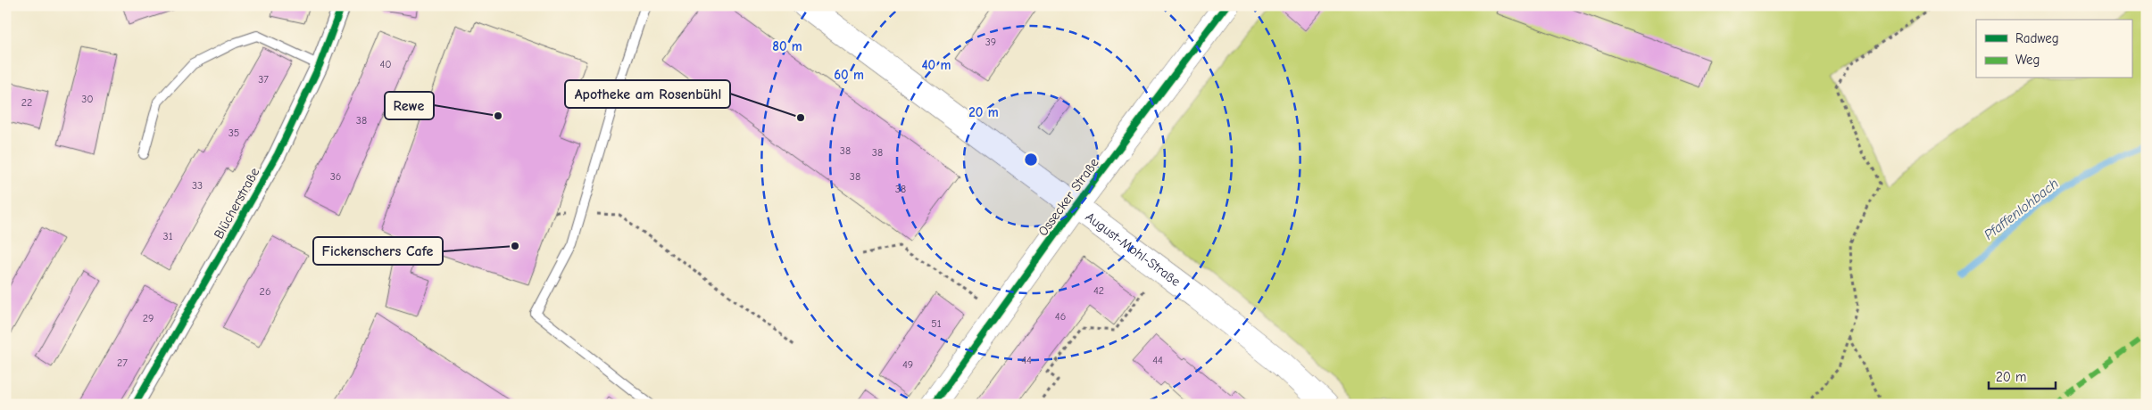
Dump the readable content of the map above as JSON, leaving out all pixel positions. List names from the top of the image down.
{
  "streets": {
    "main road": ["Ossecker Straße", "August-Mohl-Straße"],
    "street": ["Blücherstraße"]
  },
  "crossings": [
    ["Ossecker Straße", "August-Mohl-Straße"]
  ],
  "water": ["Pfaffenlohbach"],
  "places": ["Rewe", "Apotheke am Rosenbühl", "Fickenschers Cafe"],
  "house_numbers": [
    "39",
    "40",
    "37",
    "30",
    "22",
    "38",
    "35",
    "38",
    "38",
    "36",
    "38",
    "33",
    "38",
    "31",
    "42",
    "26",
    "46",
    "29",
    "51",
    "44",
    "44",
    "27",
    "49"
  ],
  "legend": ["Radweg", "Weg"],
  "scale_bar": "20 m",
  "rings": [
    "80 m",
    "40 m",
    "60 m",
    "20 m"
  ]
}
